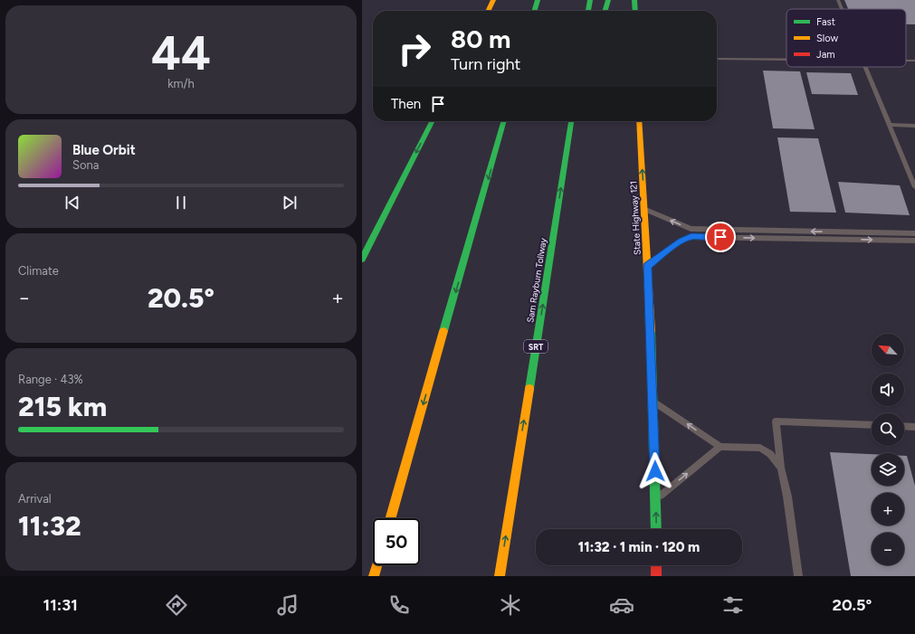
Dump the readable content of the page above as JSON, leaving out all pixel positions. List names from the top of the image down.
{
  "streets": {
    "main road": ["State Highway 121", "Sam Rayburn Tollway", "SRT"]
  },
  "one_way": ["Sam Rayburn Tollway"],
  "legend": ["Fast", "Slow", "Jam"],
  "north": "top left",
  "page": {
    "tile": [
      ["44", "km/h"],
      "Climate",
      ["Range · 43%", "215 km"],
      ["Arrival", "11:32"]
    ],
    "turn": ["80 m", "Turn right"],
    "then": "Then",
    "song": ["Blue Orbit", "Sona"],
    "heat": ["−", "20.5°", "+"],
    "map_buttons": ["+", "−"],
    "limit": "50",
    "trip": "11:32 · 1 min · 120 m",
    "tabs": ["11:31", "20.5°"]
  }
}
